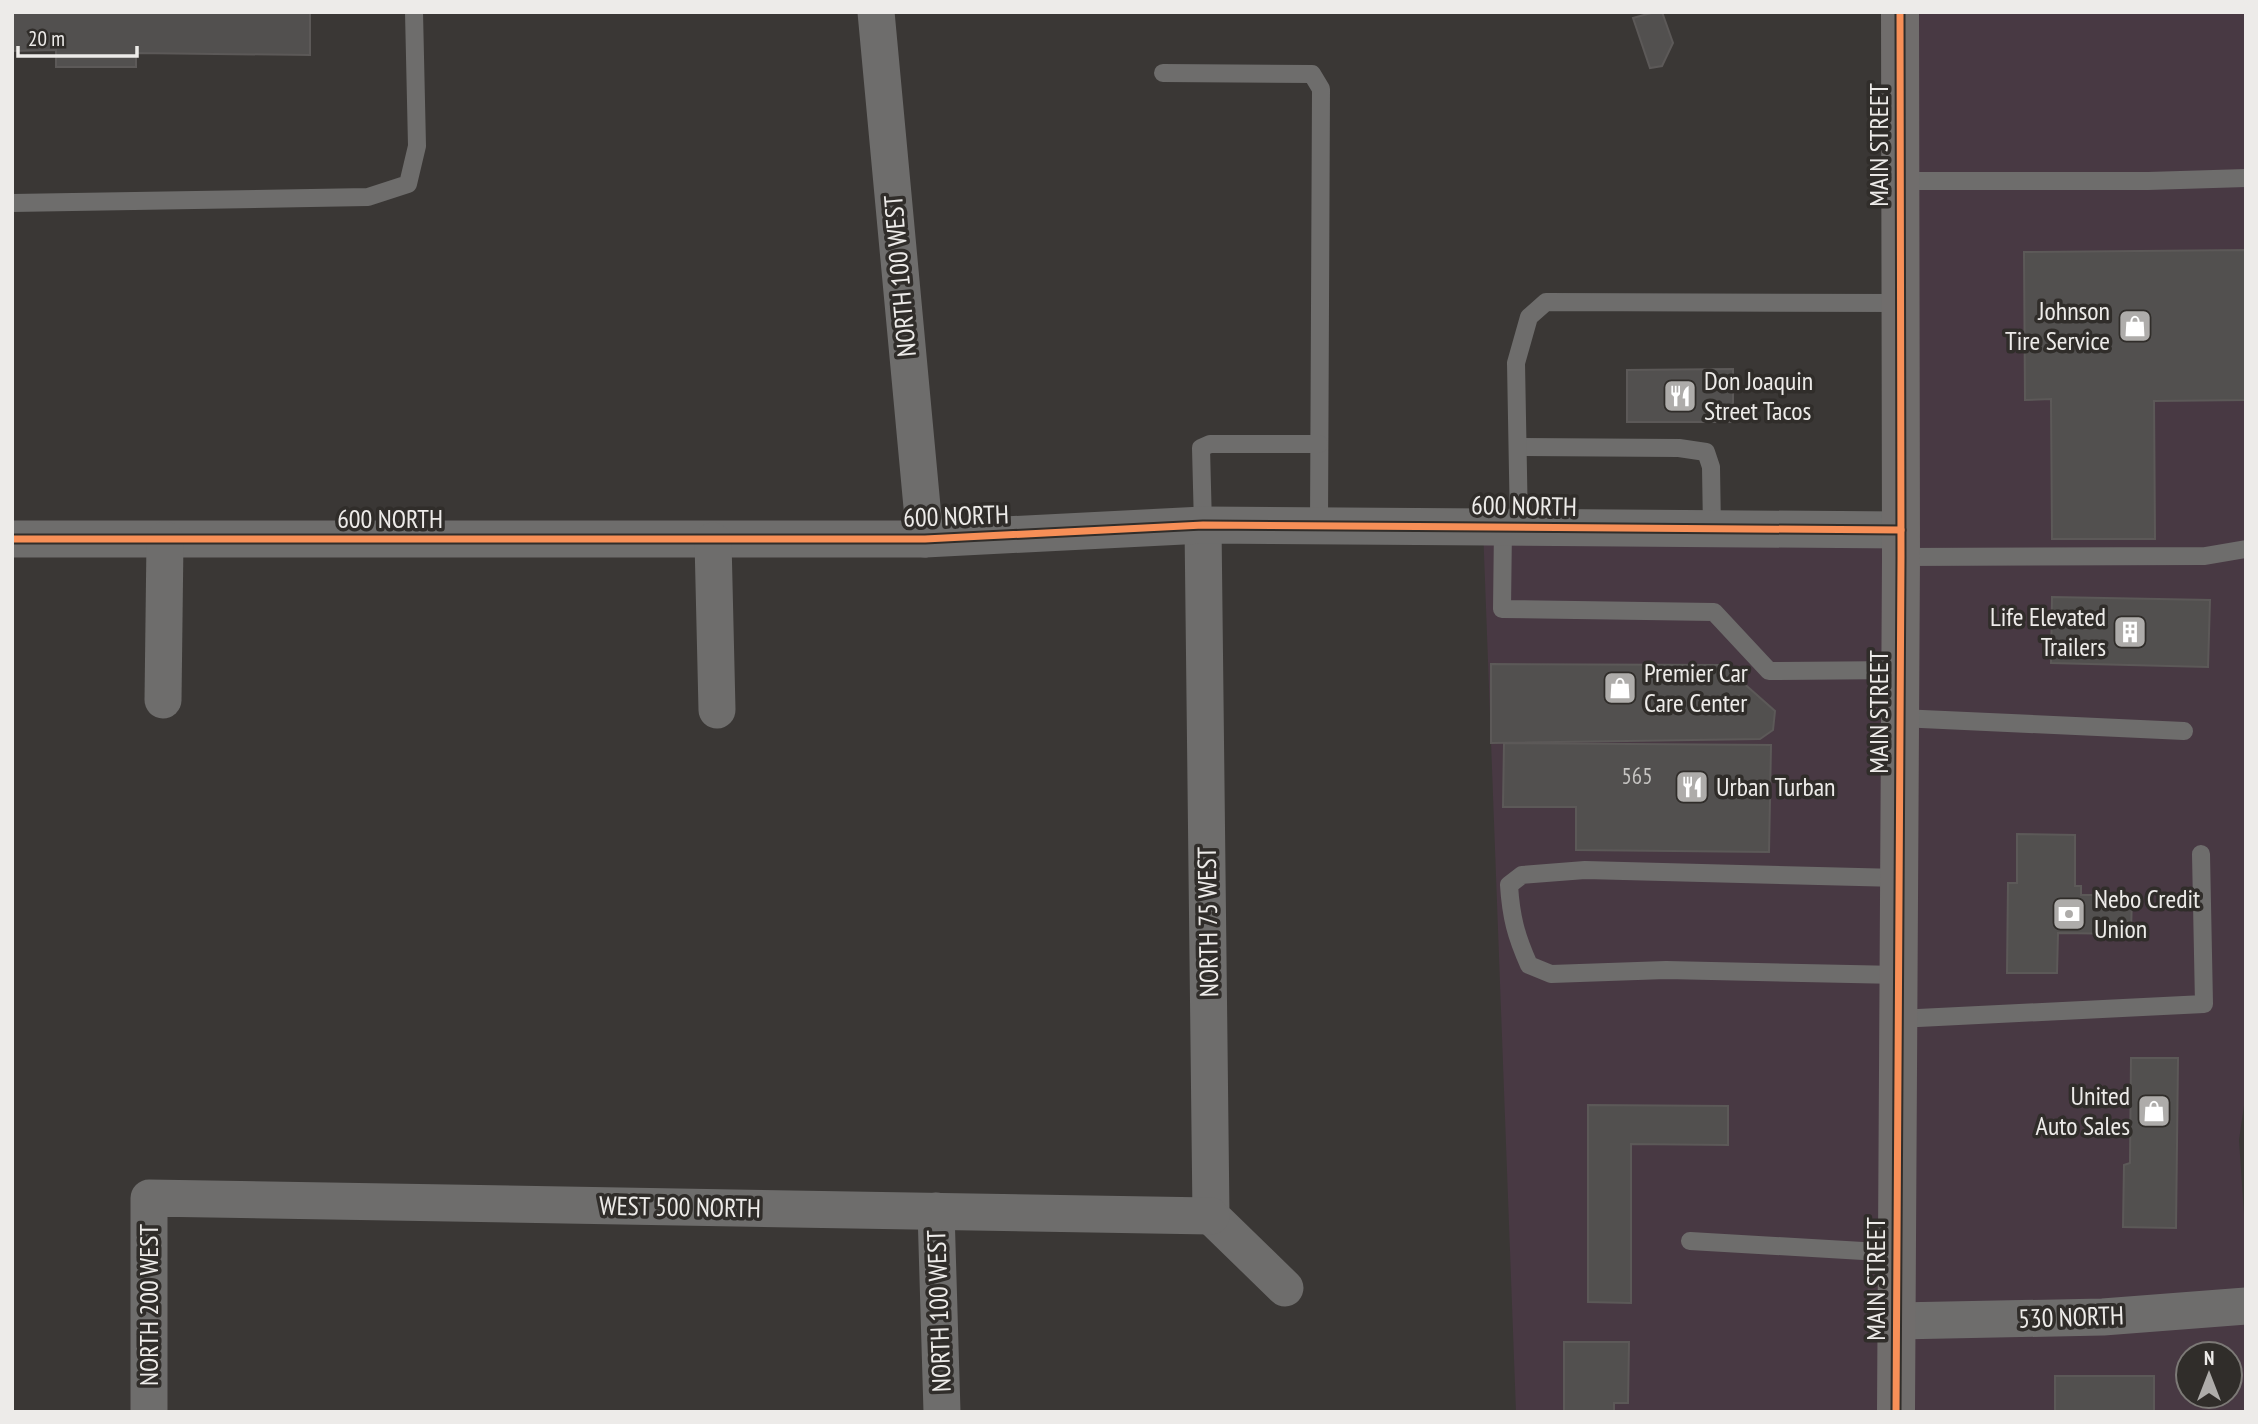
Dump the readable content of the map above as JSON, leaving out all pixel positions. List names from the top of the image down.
{
  "streets": {
    "main road": ["MAIN STREET"],
    "street": [
      "NORTH 100 WEST",
      "600 NORTH",
      "NORTH 75 WEST",
      "WEST 500 NORTH",
      "NORTH 200 WEST",
      "530 NORTH"
    ]
  },
  "crossings": [
    ["MAIN STREET", "600 NORTH"],
    ["MAIN STREET", "530 NORTH"],
    ["NORTH 100 WEST", "600 NORTH"],
    ["NORTH 100 WEST", "WEST 500 NORTH"],
    ["600 NORTH", "NORTH 75 WEST"],
    ["NORTH 75 WEST", "WEST 500 NORTH"],
    ["WEST 500 NORTH", "NORTH 200 WEST"]
  ],
  "places": {
    "shop": ["Johnson Tire Service", "Premier Car Care Center", "United Auto Sales"],
    "restaurant": ["Don Joaquin Street Tacos", "Urban Turban"],
    "building": ["Life Elevated Trailers"],
    "bank": ["Nebo Credit Union"]
  },
  "house_numbers": ["565"],
  "scale_bar": "20 m",
  "north": "top"
}
